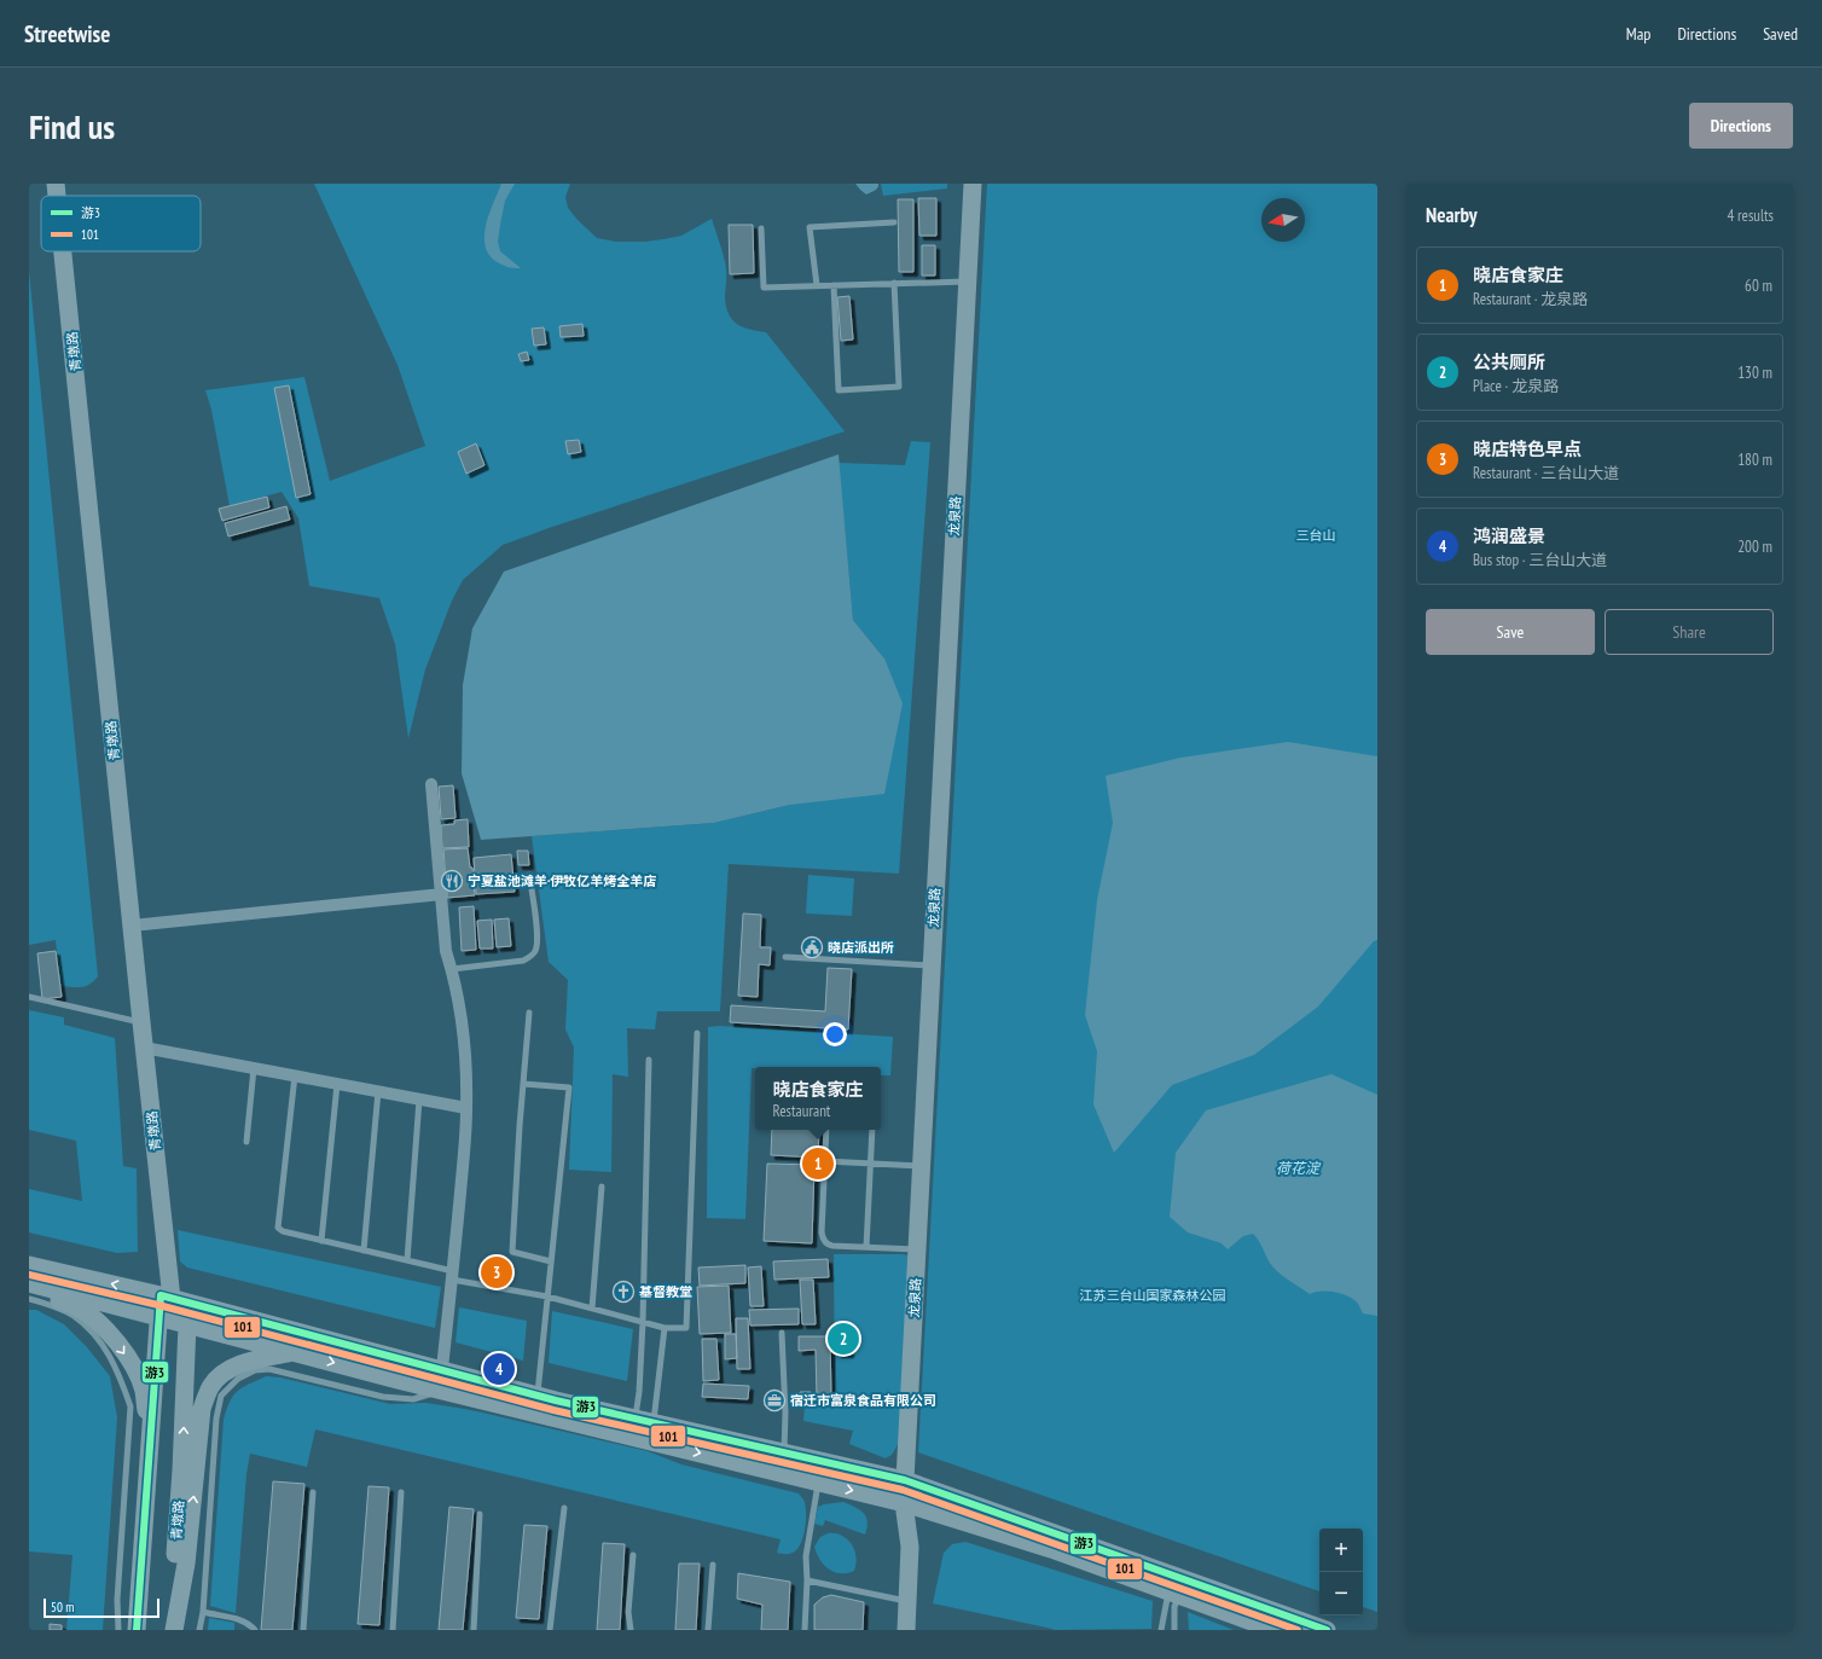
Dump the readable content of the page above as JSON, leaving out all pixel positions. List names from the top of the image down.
{
  "streets": {
    "main road": ["青墩路", "龙泉路"]
  },
  "water": ["荷花淀"],
  "parks": ["三台山", "江苏三台山国家森林公园"],
  "places": {
    "restaurant": ["宁夏盐池滩羊·伊牧亿羊烤全羊店"],
    "public building": ["晓店派出所"],
    "church": ["基督教堂"],
    "office": ["宿迁市富泉食品有限公司"]
  },
  "lines": ["transit line 101", "transit line 游3"],
  "legend": ["游3", "101"],
  "scale_bar": "50 m",
  "north": "left",
  "page": {
    "header": "Streetwise",
    "nav": ["Map", "Directions", "Saved"],
    "buttons": [
      "Directions",
      ["Save", "Share"]
    ],
    "title": "Find us",
    "heading": ["Nearby", "4 results"],
    "list": [
      {
        "mark": "1",
        "name": "晓店食家庄",
        "note": "Restaurant · 龙泉路",
        "value": "60 m"
      },
      {
        "mark": "2",
        "name": "公共厕所",
        "note": "Place · 龙泉路",
        "value": "130 m"
      },
      {
        "mark": "3",
        "name": "晓店特色早点",
        "note": "Restaurant · 三台山大道",
        "value": "180 m"
      },
      {
        "mark": "4",
        "name": "鸿润盛景",
        "note": "Bus stop · 三台山大道",
        "value": "200 m"
      }
    ],
    "popup": ["晓店食家庄", "Restaurant"],
    "pins": [
      "1",
      "3",
      "2",
      "4"
    ],
    "map_buttons": ["+", "−"],
    "scale": "50 m"
  }
}
